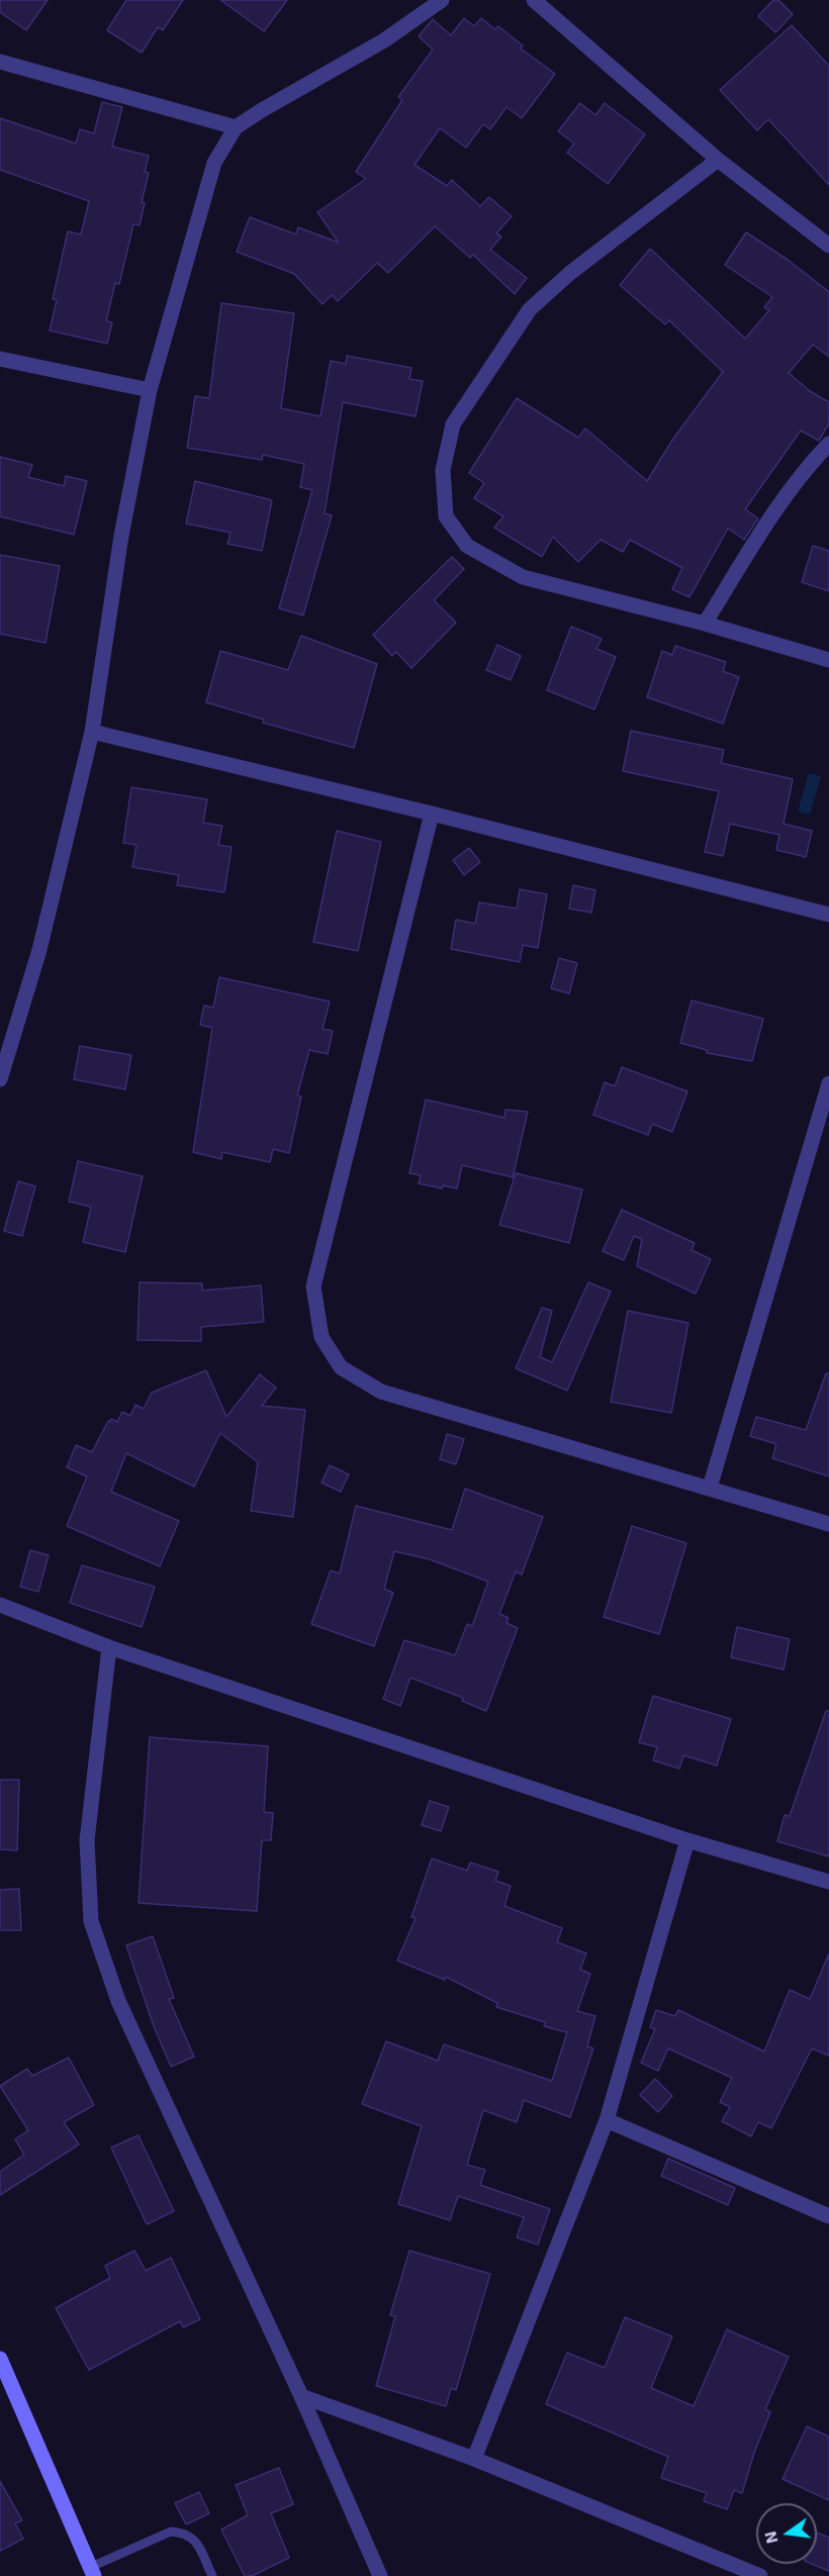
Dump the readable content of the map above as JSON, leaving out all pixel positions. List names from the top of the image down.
{
  "north": "left"
}
